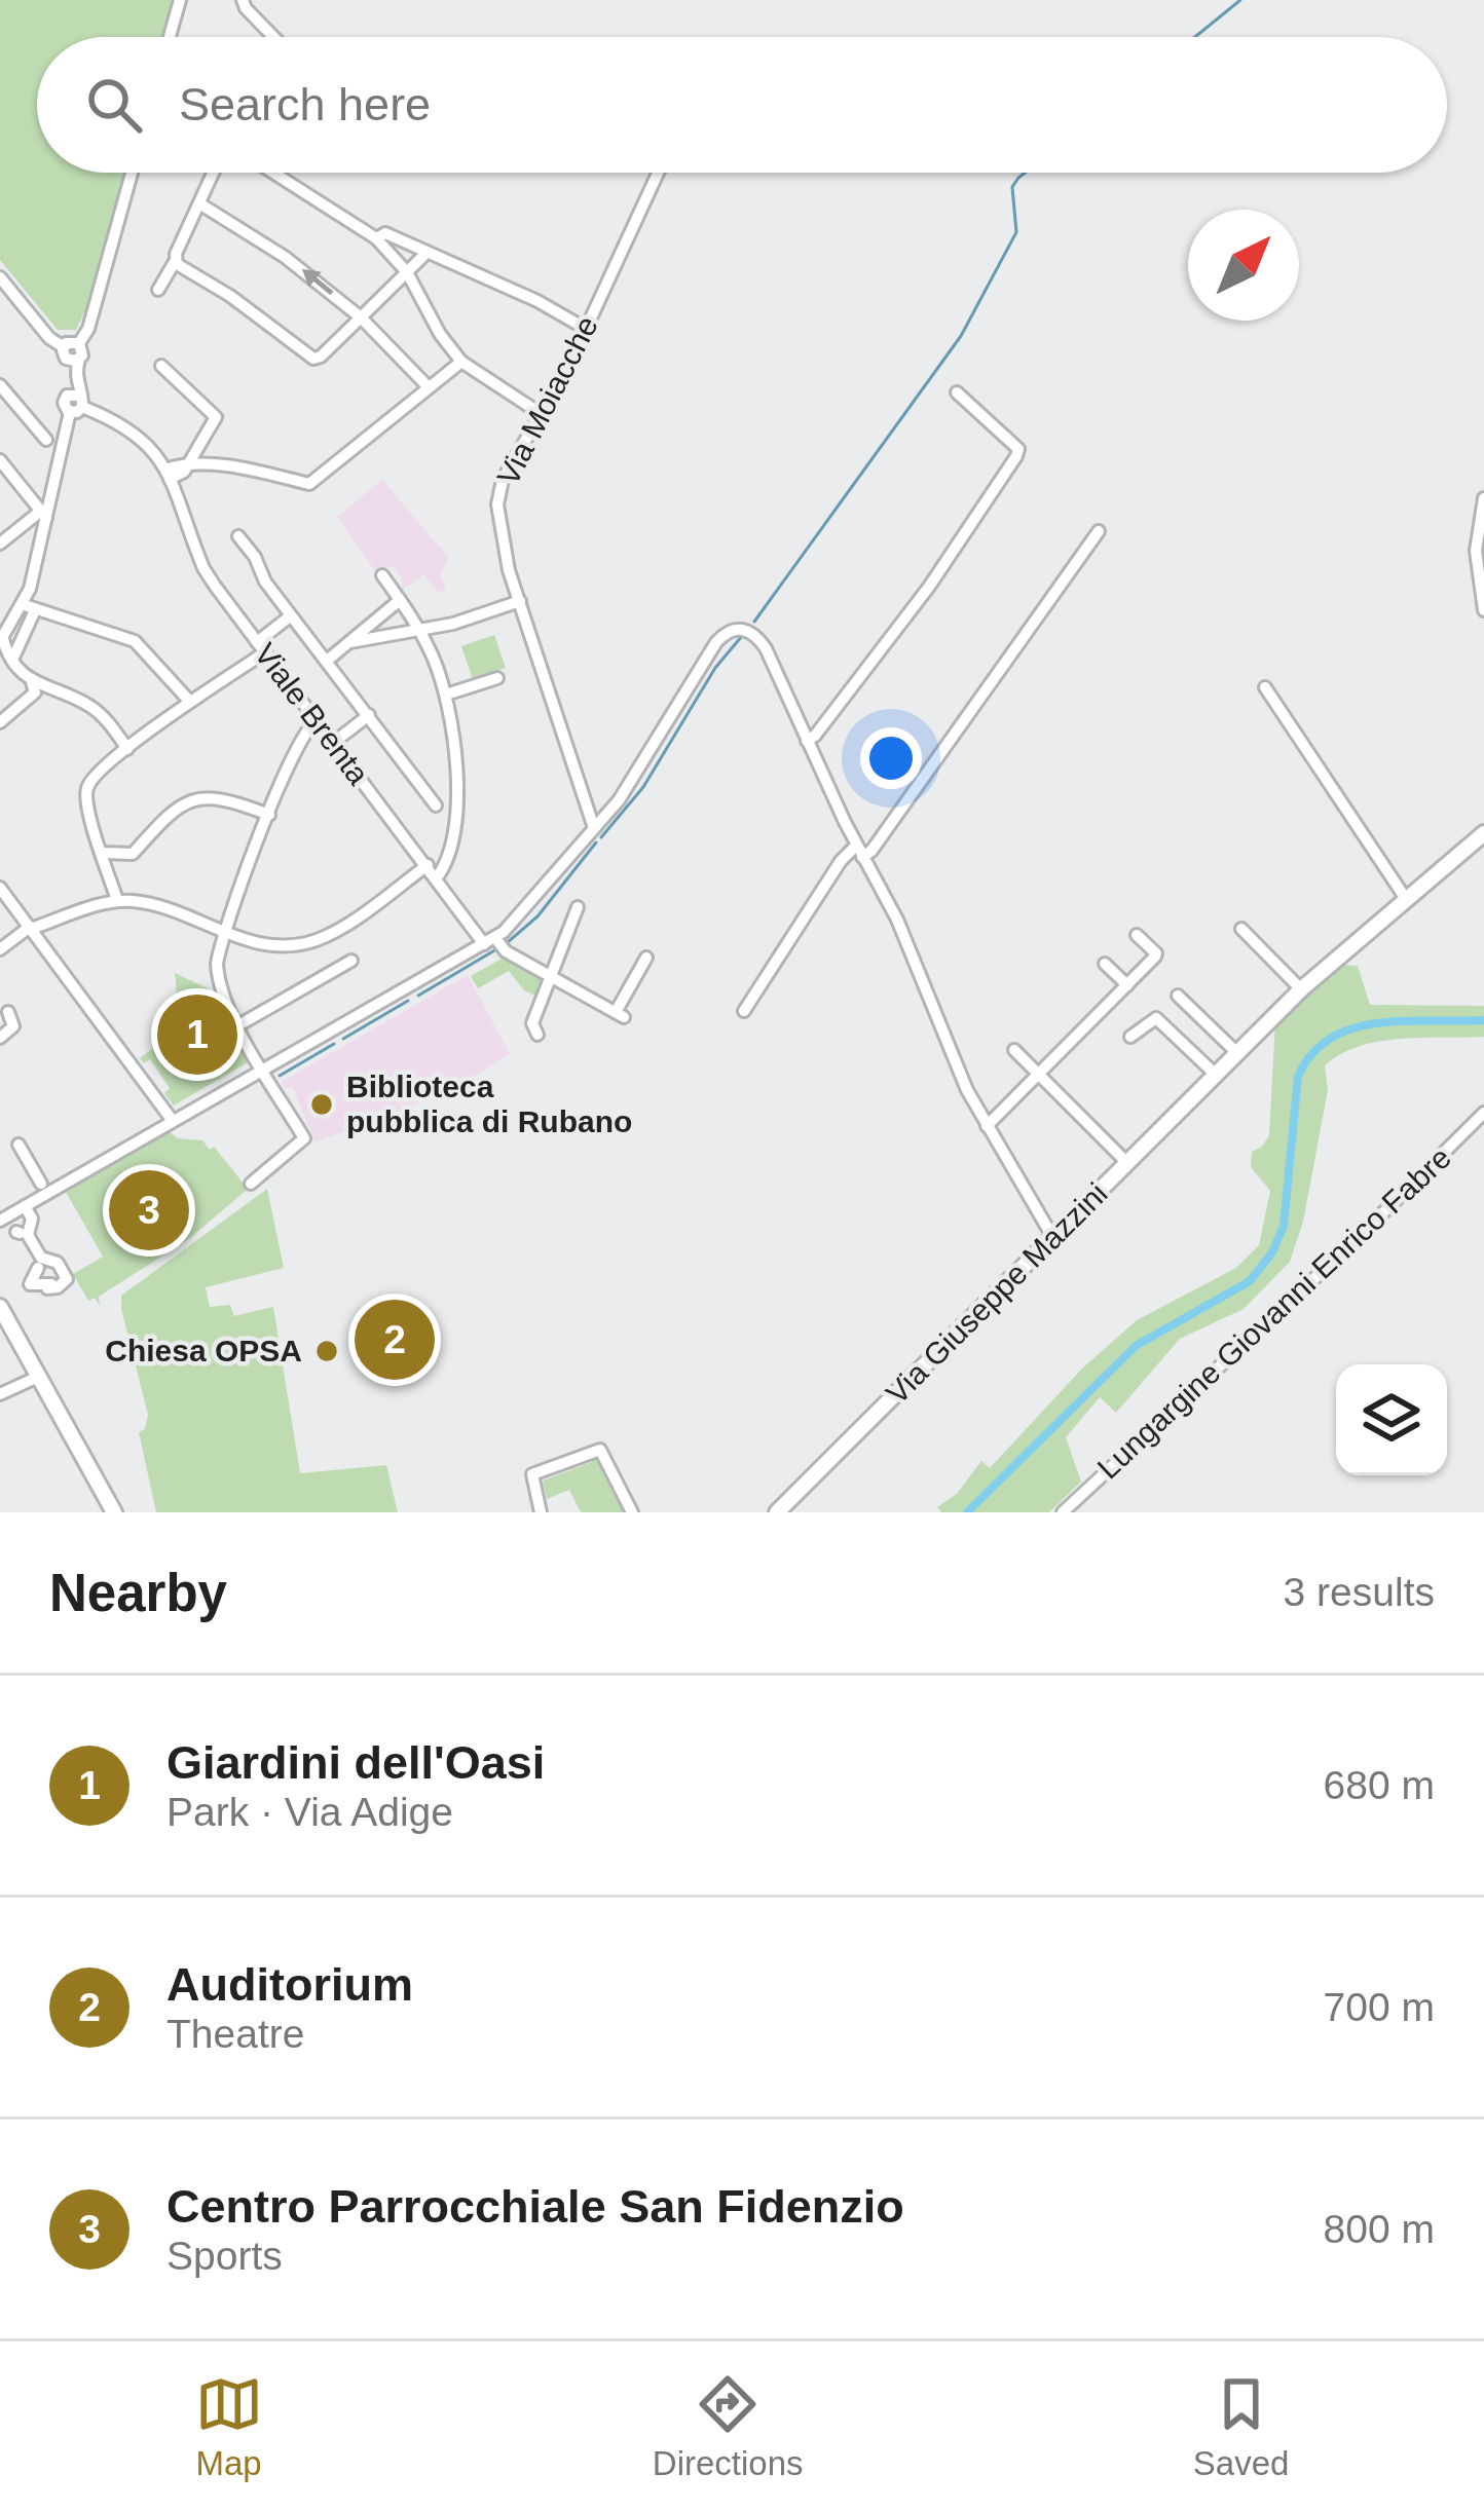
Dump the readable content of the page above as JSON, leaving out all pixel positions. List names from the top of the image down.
{
  "streets": {
    "main road": ["Via Giuseppe Mazzini"],
    "street": ["Via Moiacche", "Viale Brenta", "Lungargine Giovanni Enrico Fabre"]
  },
  "places": ["Biblioteca pubblica di Rubano", "Chiesa OPSA"],
  "north": "top right",
  "page": {
    "search": "Search here",
    "pins": ["1", "3", "2"],
    "heading": ["Nearby", "3 results"],
    "list": [
      {
        "mark": "1",
        "name": "Giardini dell'Oasi",
        "note": "Park · Via Adige",
        "value": "680 m"
      },
      {
        "mark": "2",
        "name": "Auditorium",
        "note": "Theatre",
        "value": "700 m"
      },
      {
        "mark": "3",
        "name": "Centro Parrocchiale San Fidenzio",
        "note": "Sports",
        "value": "800 m"
      }
    ],
    "nav": ["Map", "Directions", "Saved"]
  }
}
